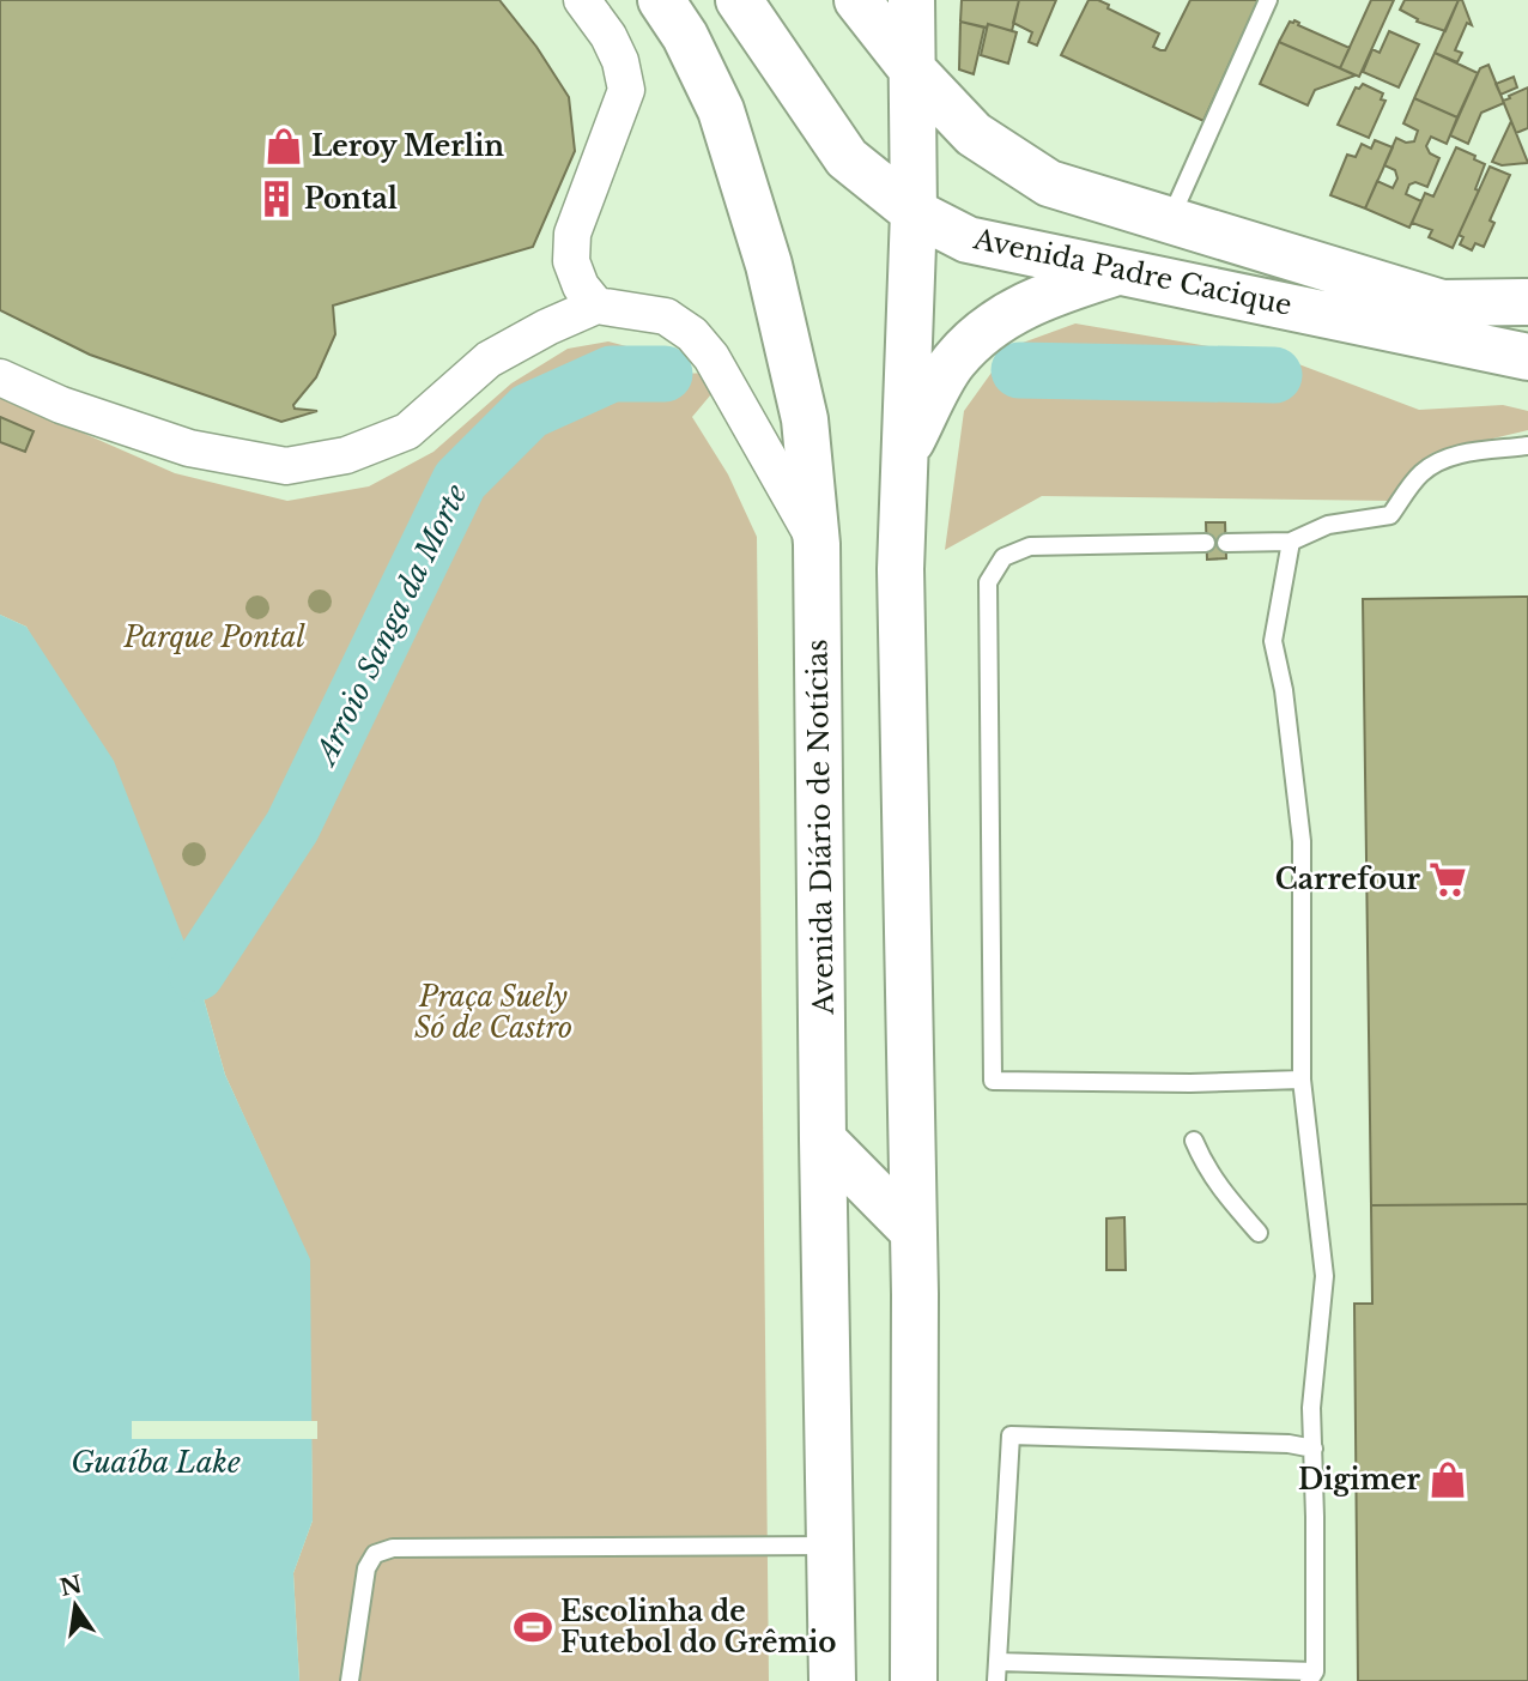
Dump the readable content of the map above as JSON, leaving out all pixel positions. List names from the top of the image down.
{
  "streets": {
    "main road": ["Avenida Padre Cacique", "Avenida Diário de Notícias"]
  },
  "water": ["Arroio Sanga da Morte", "Guaíba Lake"],
  "parks": ["Parque Pontal", "Praça Suely Só de Castro"],
  "places": {
    "shop": ["Leroy Merlin", "Digimer"],
    "building": ["Pontal"],
    "supermarket": ["Carrefour"],
    "sports": ["Escolinha de Futebol do Grêmio"]
  },
  "north": "top"
}
